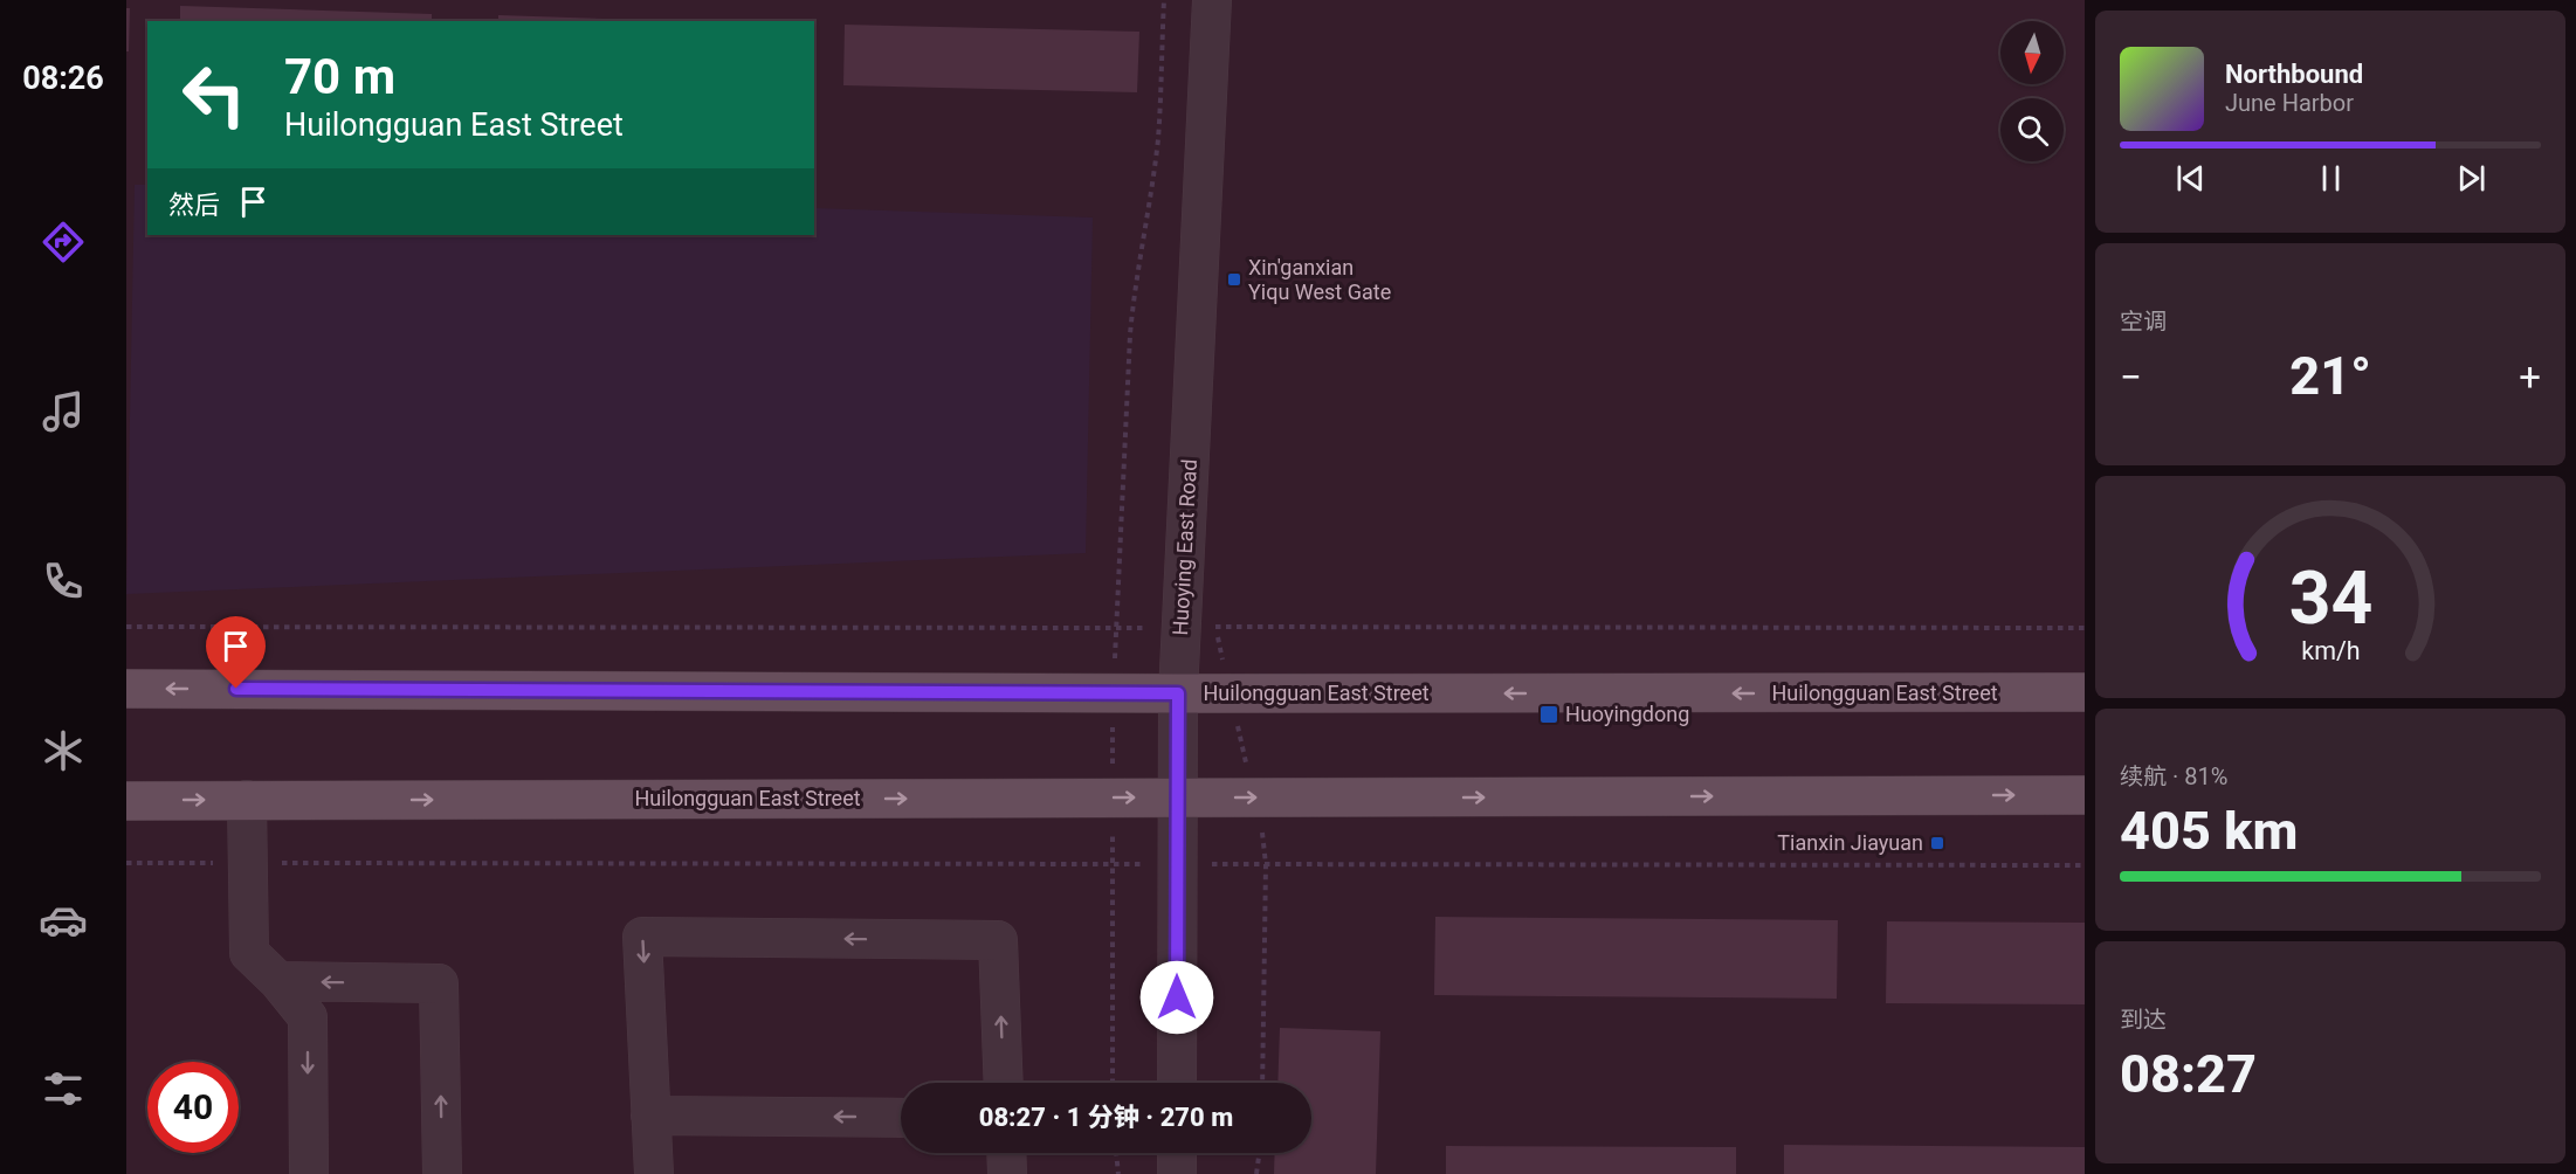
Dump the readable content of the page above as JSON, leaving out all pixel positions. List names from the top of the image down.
{
  "streets": {
    "main road": ["Huilongguan East Street"],
    "street": ["Huoying East Road"]
  },
  "crossings": [
    ["Huoying East Road", "Huilongguan East Street"]
  ],
  "places": {
    "transit": ["Xin'ganxian Yiqu West Gate", "Huoyingdong", "Tianxin Jiayuan"]
  },
  "north": "bottom",
  "page": {
    "tabs": "08:26",
    "turn": ["70 m", "Huilongguan East Street"],
    "song": ["Northbound", "June Harbor"],
    "then": "然后",
    "tile": [
      "空调",
      ["续航 · 81%", "405 km"],
      ["到达", "08:27"]
    ],
    "heat": ["−", "21°", "+"],
    "limit": "40",
    "trip": "08:27 · 1 分钟 · 270 m",
    "gauge": ["34", "km/h"]
  }
}
